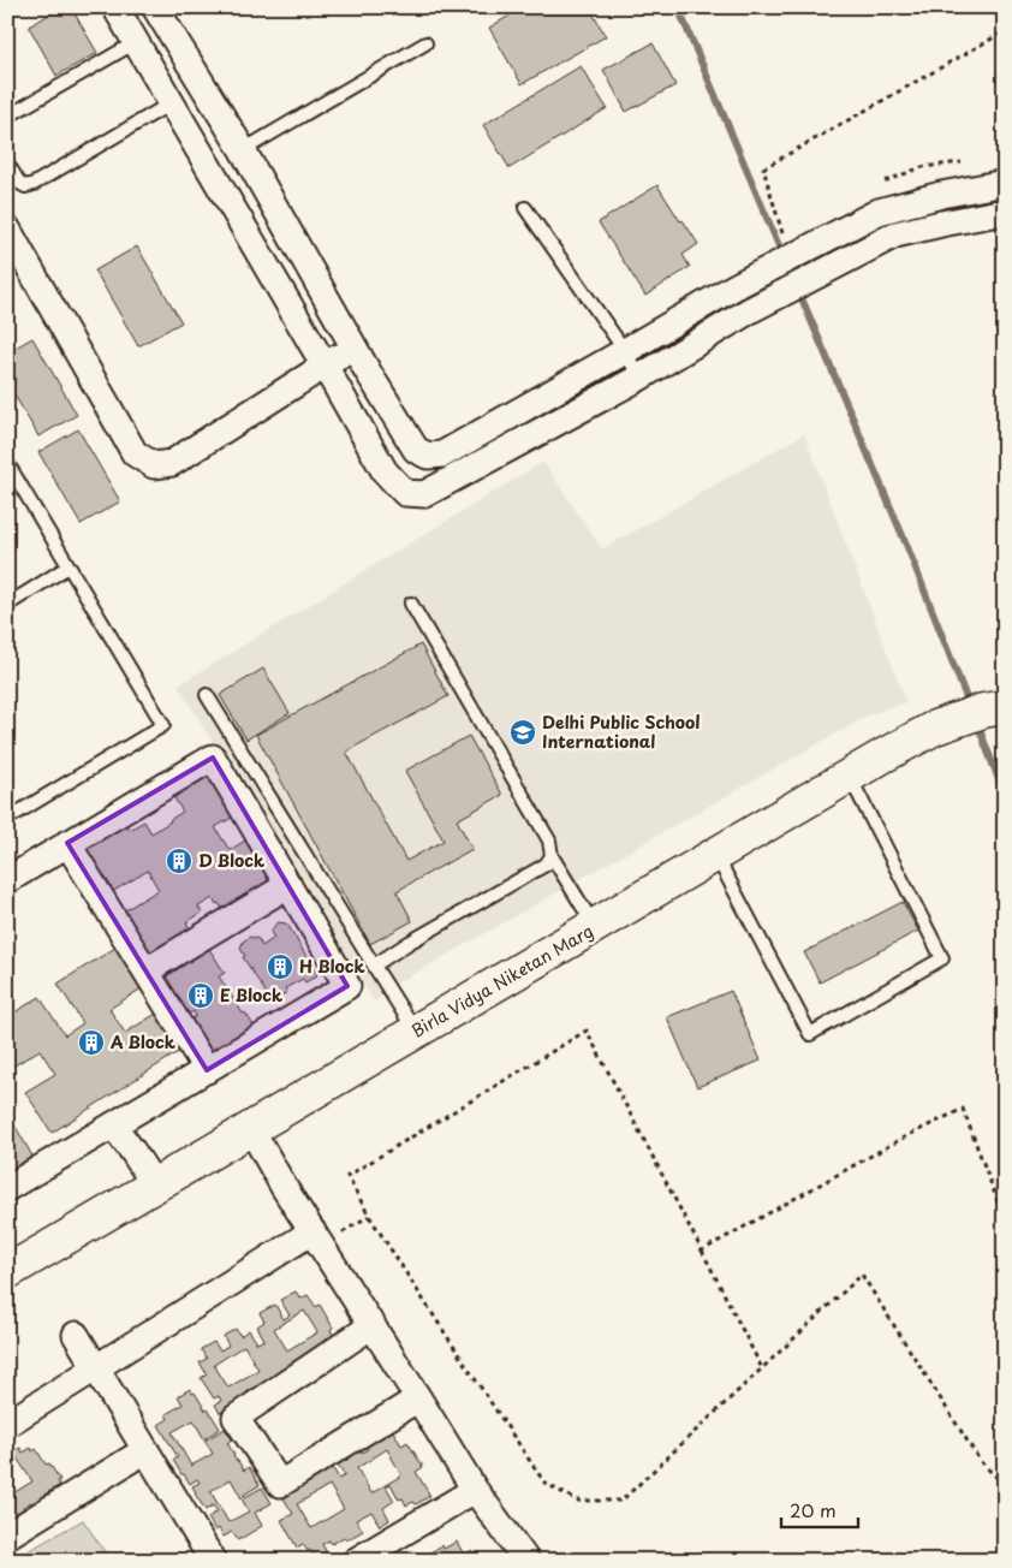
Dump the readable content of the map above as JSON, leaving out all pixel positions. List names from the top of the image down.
{
  "streets": {
    "street": ["Birla Vidya Niketan Marg"]
  },
  "places": {
    "school or university": ["Delhi Public School International"],
    "building": [
      "D Block",
      "H Block",
      "E Block",
      "A Block"
    ]
  },
  "scale_bar": "20 m"
}
